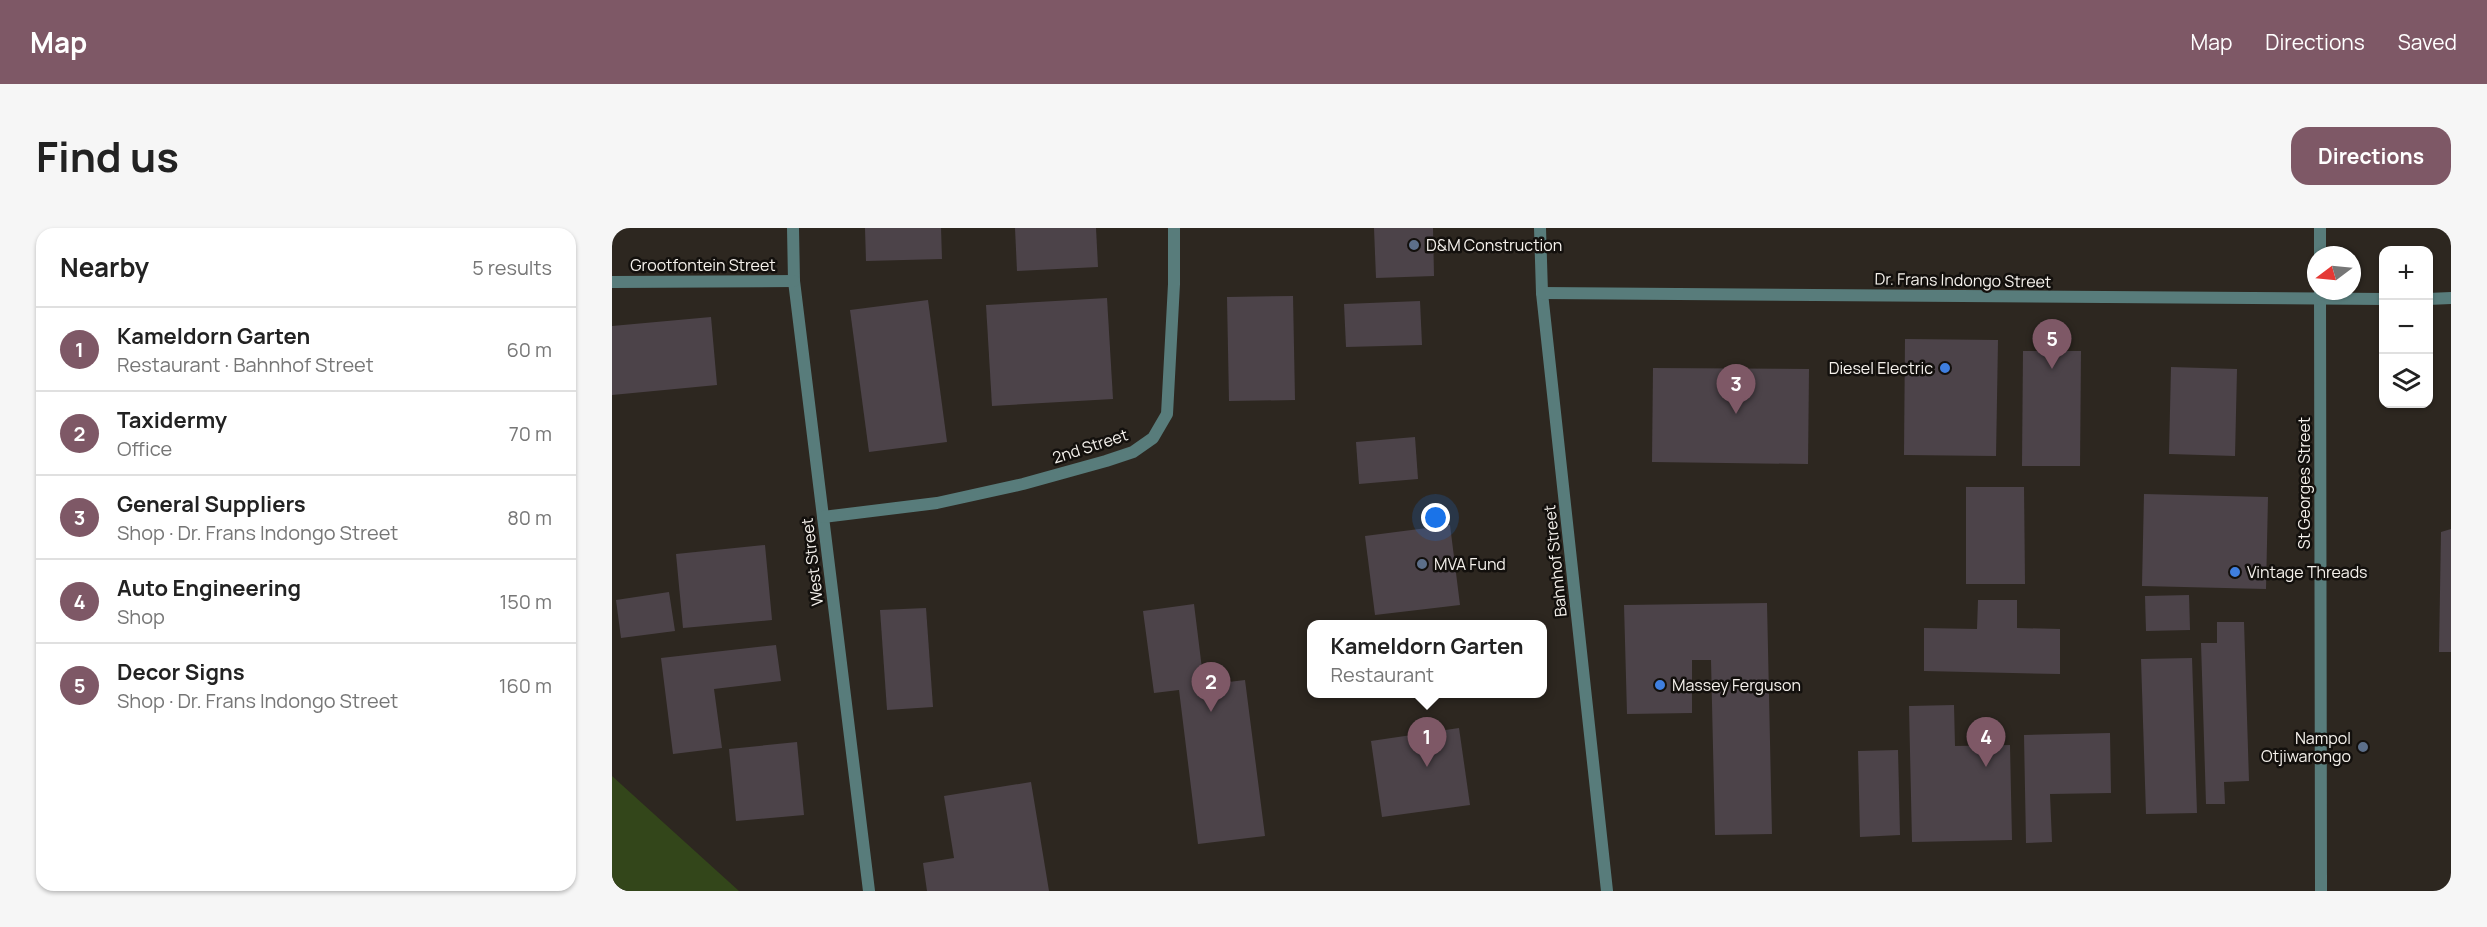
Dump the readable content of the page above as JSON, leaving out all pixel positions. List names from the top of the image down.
{
  "streets": {
    "street": [
      "Grootfontein Street",
      "Dr. Frans Indongo Street",
      "2nd Street",
      "St Georges Street",
      "Bahnhof Street",
      "West Street"
    ]
  },
  "crossings": [
    ["Grootfontein Street", "West Street"],
    ["Dr. Frans Indongo Street", "Bahnhof Street"],
    ["2nd Street", "West Street"]
  ],
  "places": [
    "D&M Construction",
    "Diesel Electric",
    "MVA Fund",
    "Vintage Threads",
    "Massey Ferguson",
    "Nampol Otjiwarongo"
  ],
  "north": "left",
  "page": {
    "header": "Map",
    "nav": ["Map", "Directions", "Saved"],
    "title": "Find us",
    "buttons": "Directions",
    "heading": ["Nearby", "5 results"],
    "map_buttons": ["+", "−"],
    "list": [
      {
        "mark": "1",
        "name": "Kameldorn Garten",
        "note": "Restaurant · Bahnhof Street",
        "value": "60 m"
      },
      {
        "mark": "2",
        "name": "Taxidermy",
        "note": "Office",
        "value": "70 m"
      },
      {
        "mark": "3",
        "name": "General Suppliers",
        "note": "Shop · Dr. Frans Indongo Street",
        "value": "80 m"
      },
      {
        "mark": "4",
        "name": "Auto Engineering",
        "note": "Shop",
        "value": "150 m"
      },
      {
        "mark": "5",
        "name": "Decor Signs",
        "note": "Shop · Dr. Frans Indongo Street",
        "value": "160 m"
      }
    ],
    "pins": [
      "5",
      "3",
      "2",
      "1",
      "4"
    ],
    "popup": ["Kameldorn Garten", "Restaurant"]
  }
}
